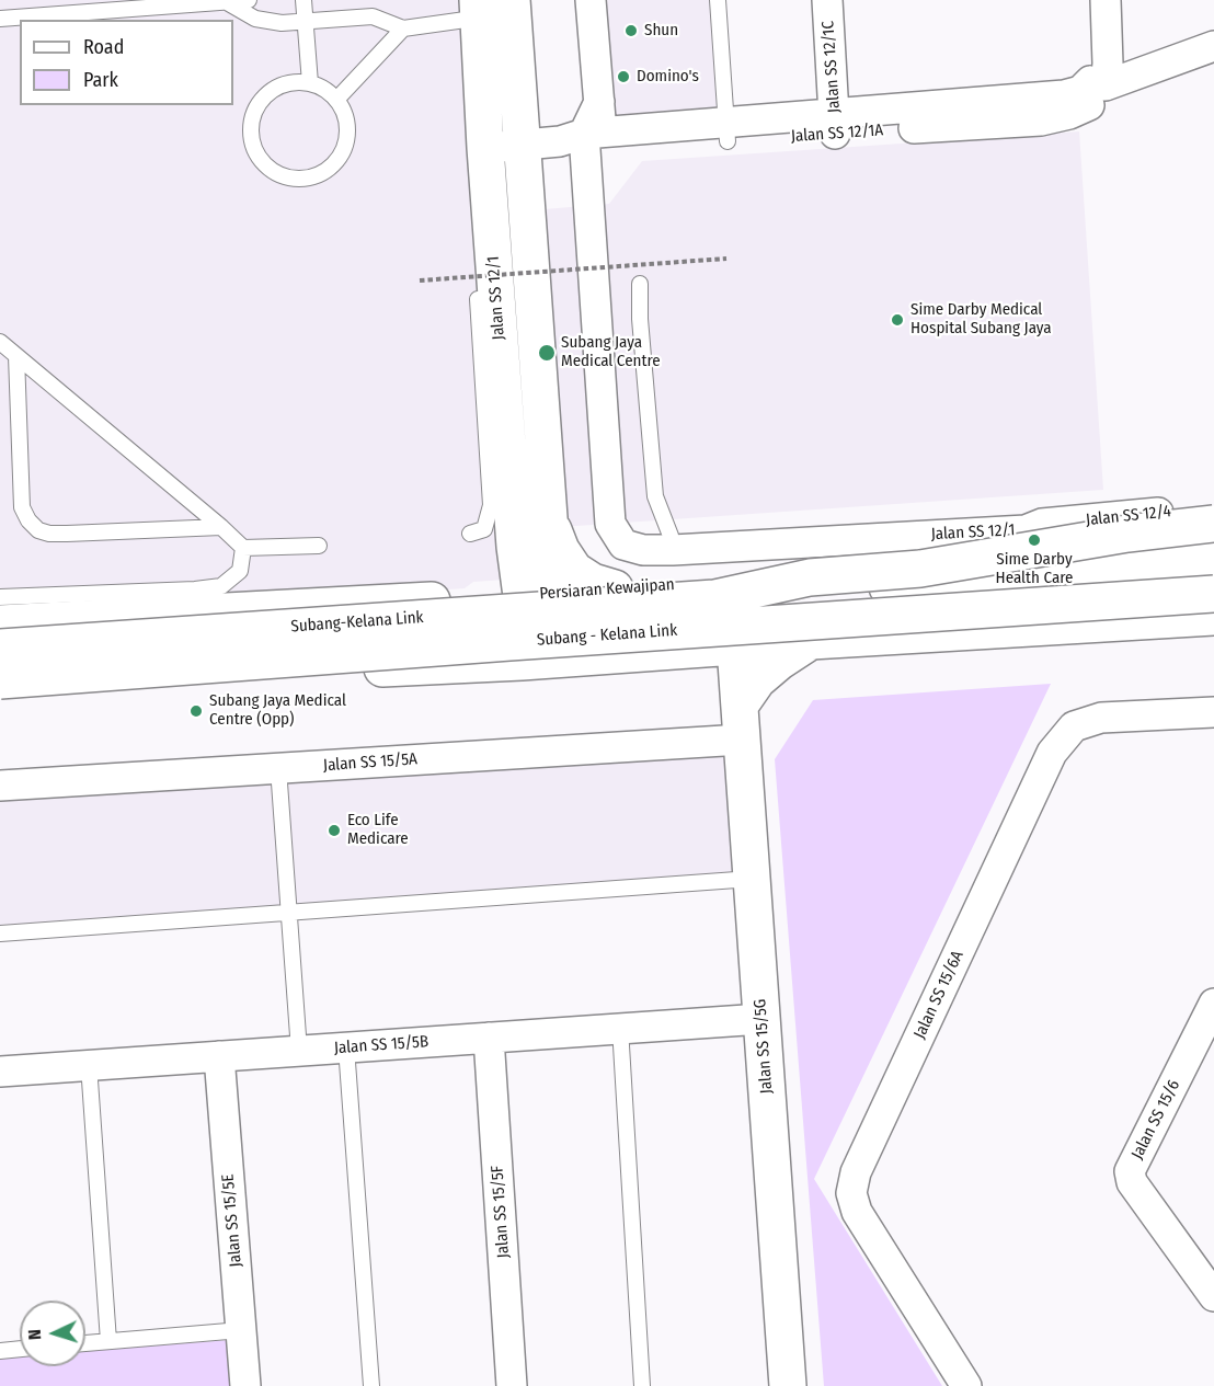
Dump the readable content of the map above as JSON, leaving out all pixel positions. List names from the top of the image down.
{
  "streets": {
    "main road": [
      "Jalan SS 12/1",
      "Persiaran Kewajipan",
      "Subang-Kelana Link",
      "Subang - Kelana Link",
      "Jalan SS 15/5G"
    ],
    "street": [
      "Jalan SS 12/1C",
      "Jalan SS 12/1A",
      "Jalan SS 12/4",
      "Jalan SS 15/5A",
      "Jalan SS 15/6A",
      "Jalan SS 15/5B",
      "Jalan SS 15/6",
      "Jalan SS 15/5F",
      "Jalan SS 15/5E"
    ]
  },
  "crossings": [
    ["Jalan SS 12/1C", "Jalan SS 12/1A"],
    ["Jalan SS 12/1A", "Jalan SS 12/1"],
    ["Jalan SS 12/1", "Jalan SS 12/4"],
    ["Jalan SS 12/1", "Persiaran Kewajipan"],
    ["Jalan SS 15/5A", "Jalan SS 15/5G"],
    ["Jalan SS 15/5B", "Jalan SS 15/5G"],
    ["Jalan SS 15/5B", "Jalan SS 15/5F"],
    ["Jalan SS 15/5B", "Jalan SS 15/5E"]
  ],
  "places": [
    "Shun",
    "Domino's",
    "Sime Darby Medical Hospital Subang Jaya",
    "Subang Jaya Medical Centre",
    "Sime Darby Health Care",
    "Subang Jaya Medical Centre (Opp)",
    "Eco Life Medicare"
  ],
  "legend": ["Road", "Park"],
  "north": "left"
}
